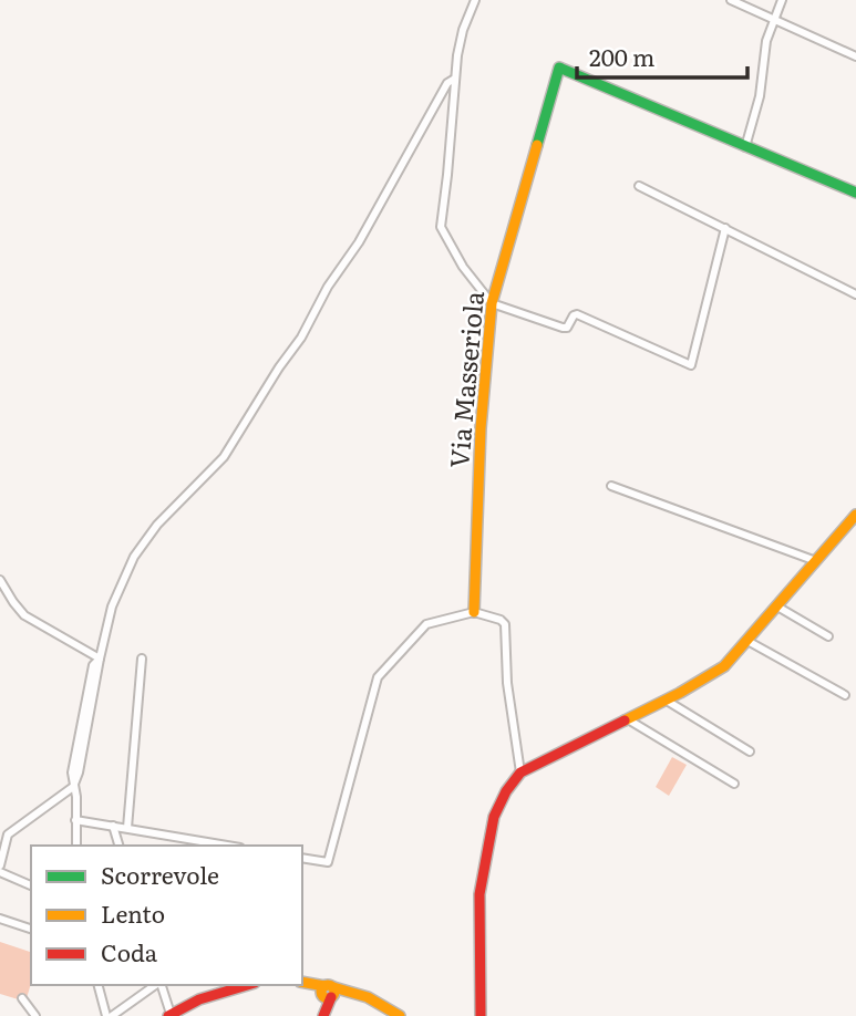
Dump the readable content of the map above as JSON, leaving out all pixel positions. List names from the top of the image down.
{
  "streets": {
    "street": ["Via Masseriola"]
  },
  "legend": ["Scorrevole", "Lento", "Coda"],
  "scale_bar": "200 m"
}
